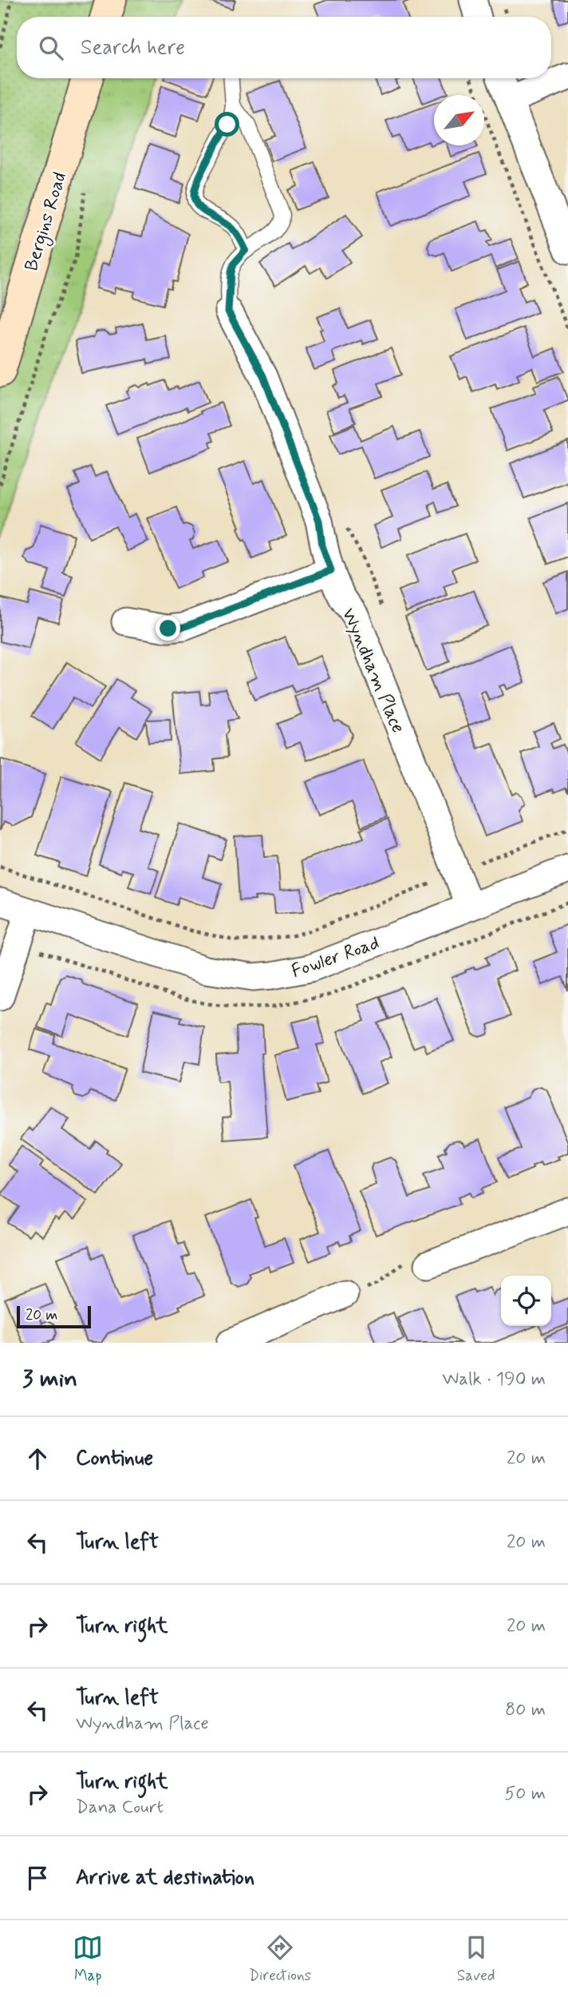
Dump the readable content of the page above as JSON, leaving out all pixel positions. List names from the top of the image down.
{
  "streets": {
    "main road": ["Bergins Road"],
    "street": ["Wyndham Place", "Fowler Road"]
  },
  "crossings": [
    ["Wyndham Place", "Fowler Road"]
  ],
  "scale_bar": "20 m",
  "north": "top right",
  "page": {
    "search": "Search here",
    "scale": "20 m",
    "heading": ["3 min", "Walk · 190 m"],
    "list": [
      ["Continue", "20 m"],
      ["Turn left", "20 m"],
      ["Turn right", "20 m"],
      ["Turn left", "Wyndham Place", "80 m"],
      ["Turn right", "Dana Court", "50 m"],
      "Arrive at destination"
    ],
    "nav": ["Map", "Directions", "Saved"]
  }
}
